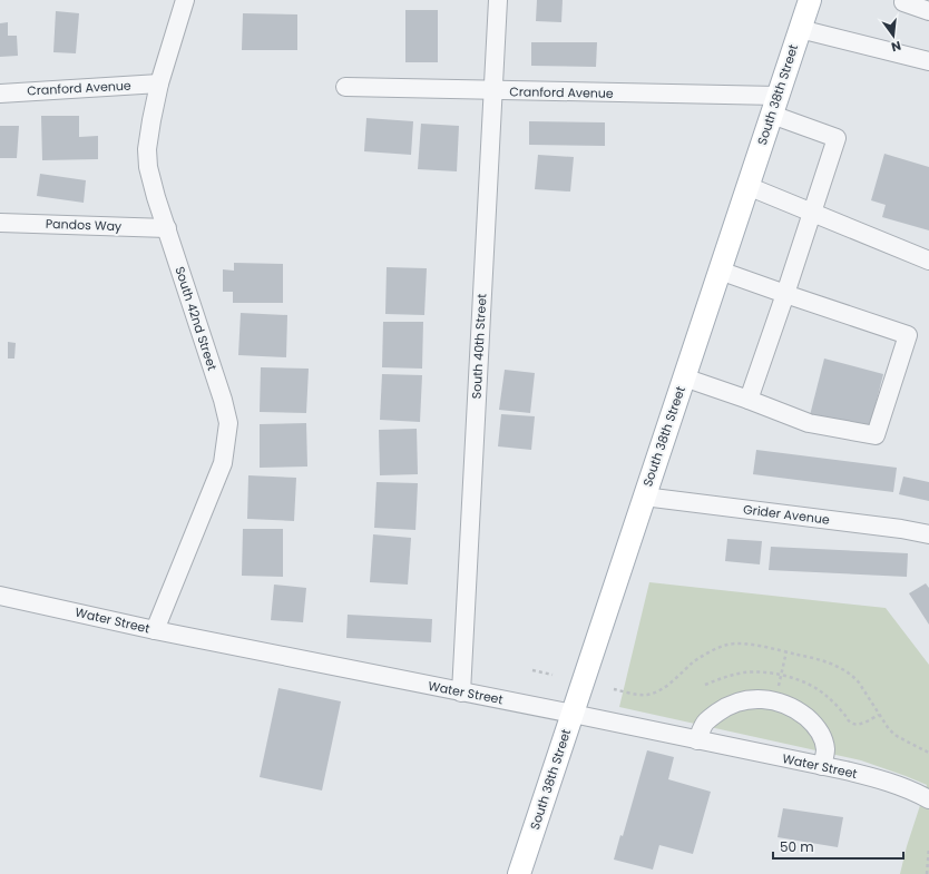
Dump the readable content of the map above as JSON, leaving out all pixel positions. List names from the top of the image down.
{
  "streets": {
    "main road": ["South 38th Street"],
    "street": [
      "Cranford Avenue",
      "Pandos Way",
      "South 42nd Street",
      "South 40th Street",
      "Grider Avenue",
      "Water Street"
    ]
  },
  "crossings": [
    ["Cranford Avenue", "South 38th Street"],
    ["Cranford Avenue", "South 42nd Street"],
    ["Cranford Avenue", "South 40th Street"],
    ["South 38th Street", "Grider Avenue"],
    ["South 38th Street", "Water Street"],
    ["Pandos Way", "South 42nd Street"],
    ["South 42nd Street", "Water Street"],
    ["South 40th Street", "Water Street"]
  ],
  "scale_bar": "50 m",
  "north": "bottom"
}
